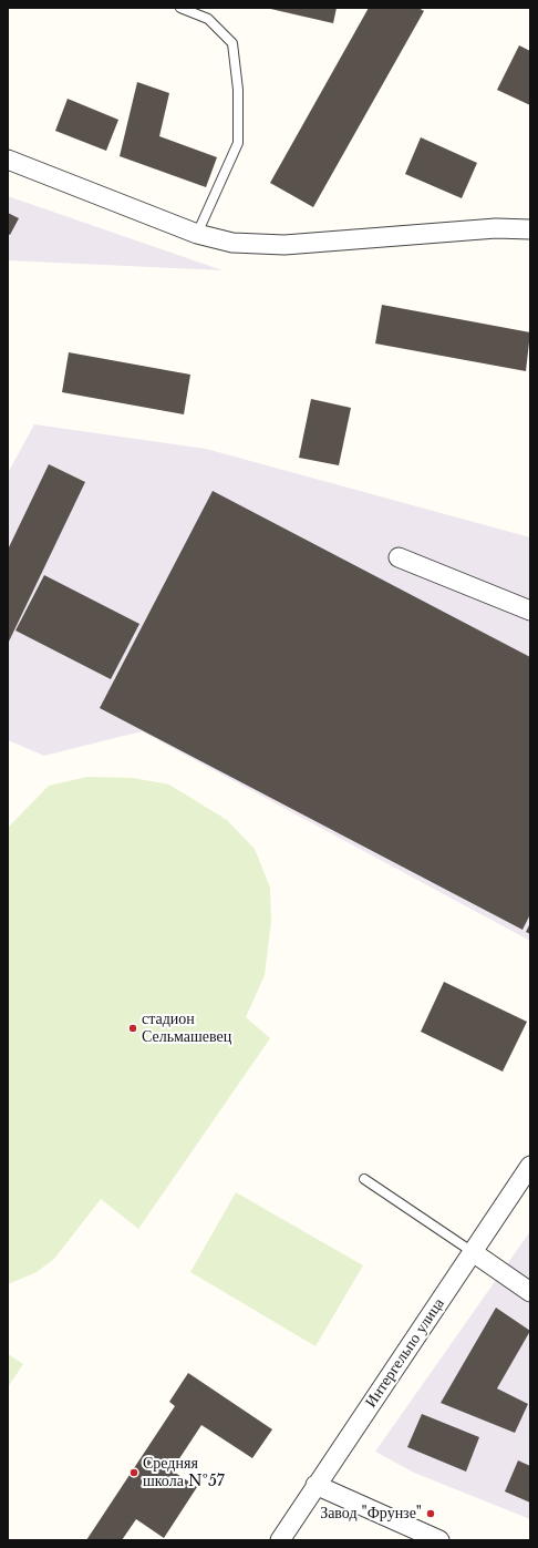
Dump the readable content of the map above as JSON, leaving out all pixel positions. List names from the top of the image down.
{
  "streets": {
    "street": ["Интергельпо улица"]
  },
  "places": ["стадион Сельмашевец", "Средняя школа №57", "Завод \"Фрунзе\""]
}
